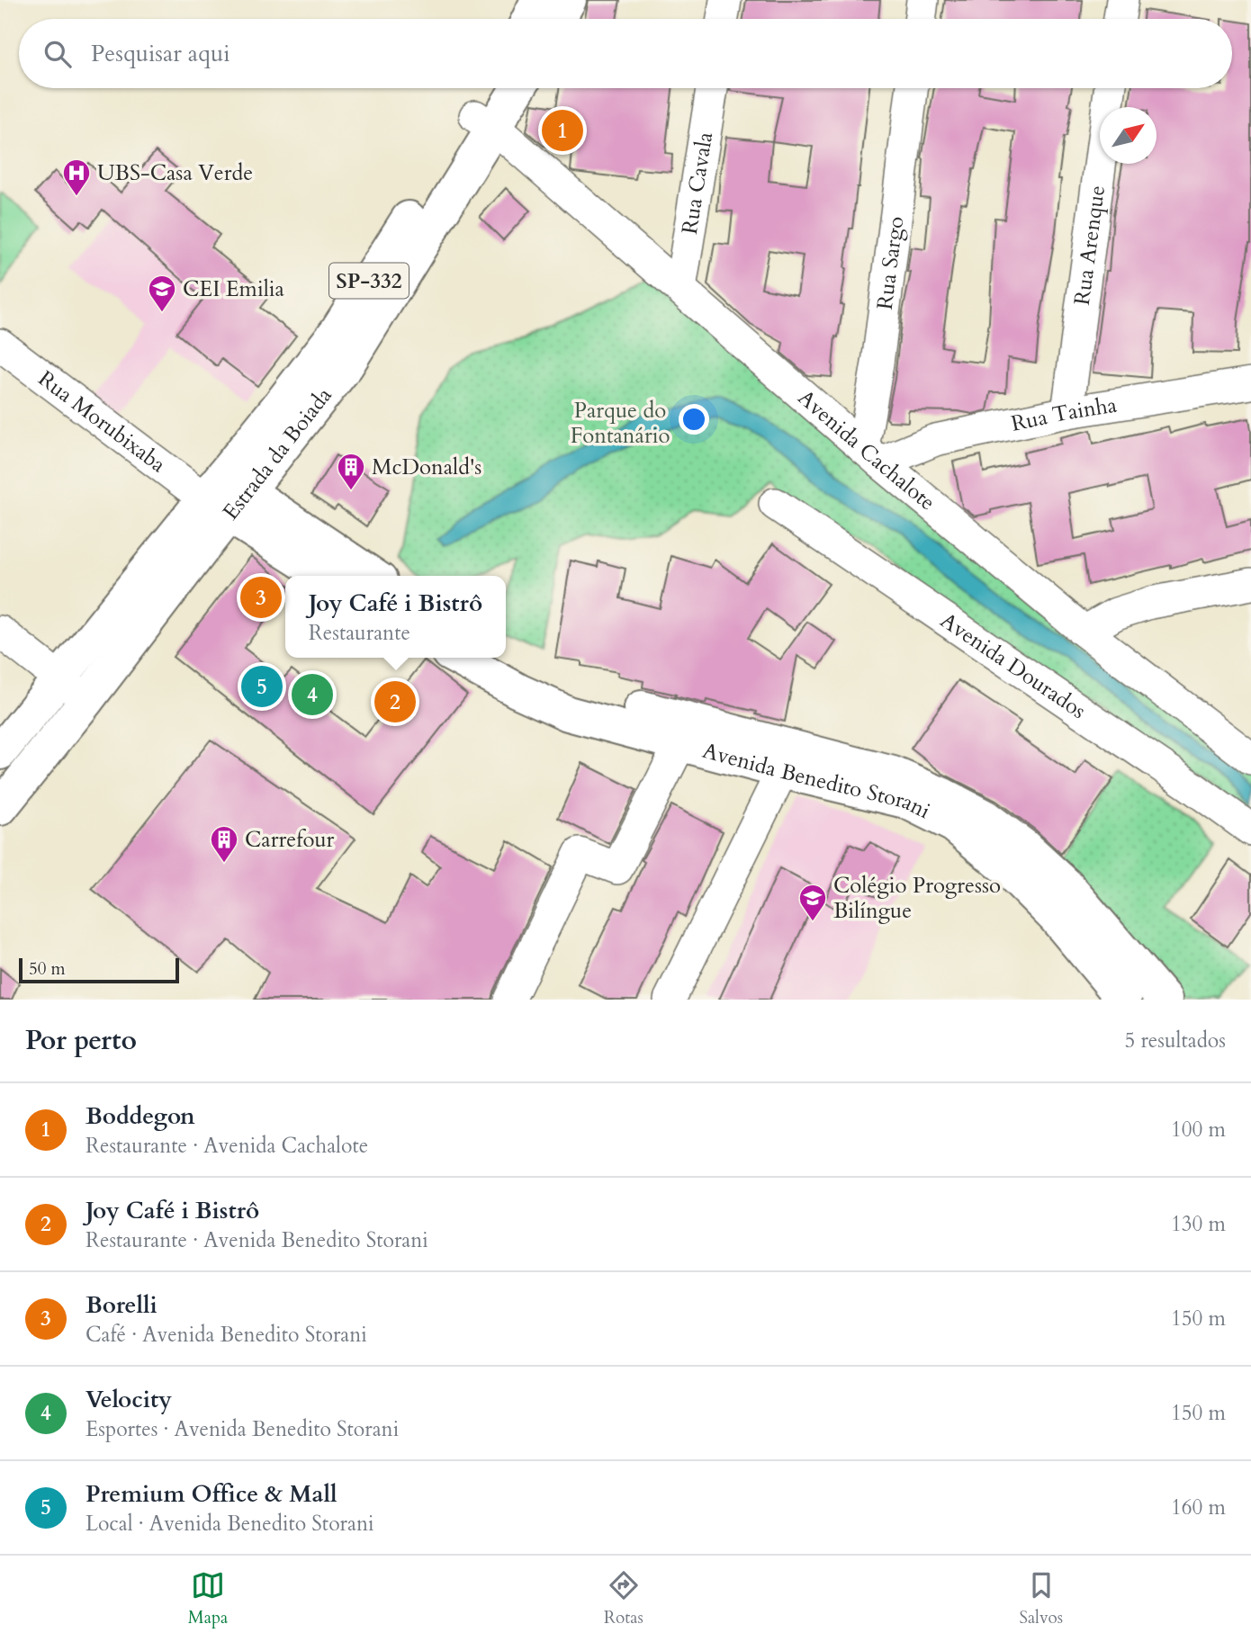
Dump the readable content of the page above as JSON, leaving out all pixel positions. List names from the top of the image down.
{
  "streets": {
    "main road": ["SP-332", "Estrada da Boiada", "Avenida Benedito Storani"],
    "street": [
      "Rua Cavala",
      "Rua Arenque",
      "Rua Sargo",
      "Rua Tainha",
      "Rua Morubixaba",
      "Avenida Cachalote",
      "Avenida Dourados"
    ]
  },
  "crossings": [
    ["Rua Cavala", "Avenida Cachalote"],
    ["Rua Arenque", "Rua Tainha"],
    ["Rua Sargo", "Rua Tainha"],
    ["Rua Sargo", "Avenida Cachalote"],
    ["Rua Tainha", "Avenida Cachalote"],
    ["Rua Morubixaba", "Estrada da Boiada"],
    ["Avenida Cachalote", "Estrada da Boiada"]
  ],
  "parks": ["Parque do Fontanário"],
  "places": {
    "hospital": ["UBS-Casa Verde"],
    "school or university": ["CEI Emilia", "Colégio Progresso Bilíngue"],
    "building": ["McDonald's", "Carrefour"]
  },
  "scale_bar": "50 m",
  "north": "top right",
  "page": {
    "search": "Pesquisar aqui",
    "pins": [
      "1",
      "3",
      "5",
      "4",
      "2"
    ],
    "popup": ["Joy Café i Bistrô", "Restaurante"],
    "scale": "50 m",
    "heading": ["Por perto", "5 resultados"],
    "list": [
      {
        "mark": "1",
        "name": "Boddegon",
        "note": "Restaurante · Avenida Cachalote",
        "value": "100 m"
      },
      {
        "mark": "2",
        "name": "Joy Café i Bistrô",
        "note": "Restaurante · Avenida Benedito Storani",
        "value": "130 m"
      },
      {
        "mark": "3",
        "name": "Borelli",
        "note": "Café · Avenida Benedito Storani",
        "value": "150 m"
      },
      {
        "mark": "4",
        "name": "Velocity",
        "note": "Esportes · Avenida Benedito Storani",
        "value": "150 m"
      },
      {
        "mark": "5",
        "name": "Premium Office & Mall",
        "note": "Local · Avenida Benedito Storani",
        "value": "160 m"
      }
    ],
    "nav": ["Mapa", "Rotas", "Salvos"]
  }
}
